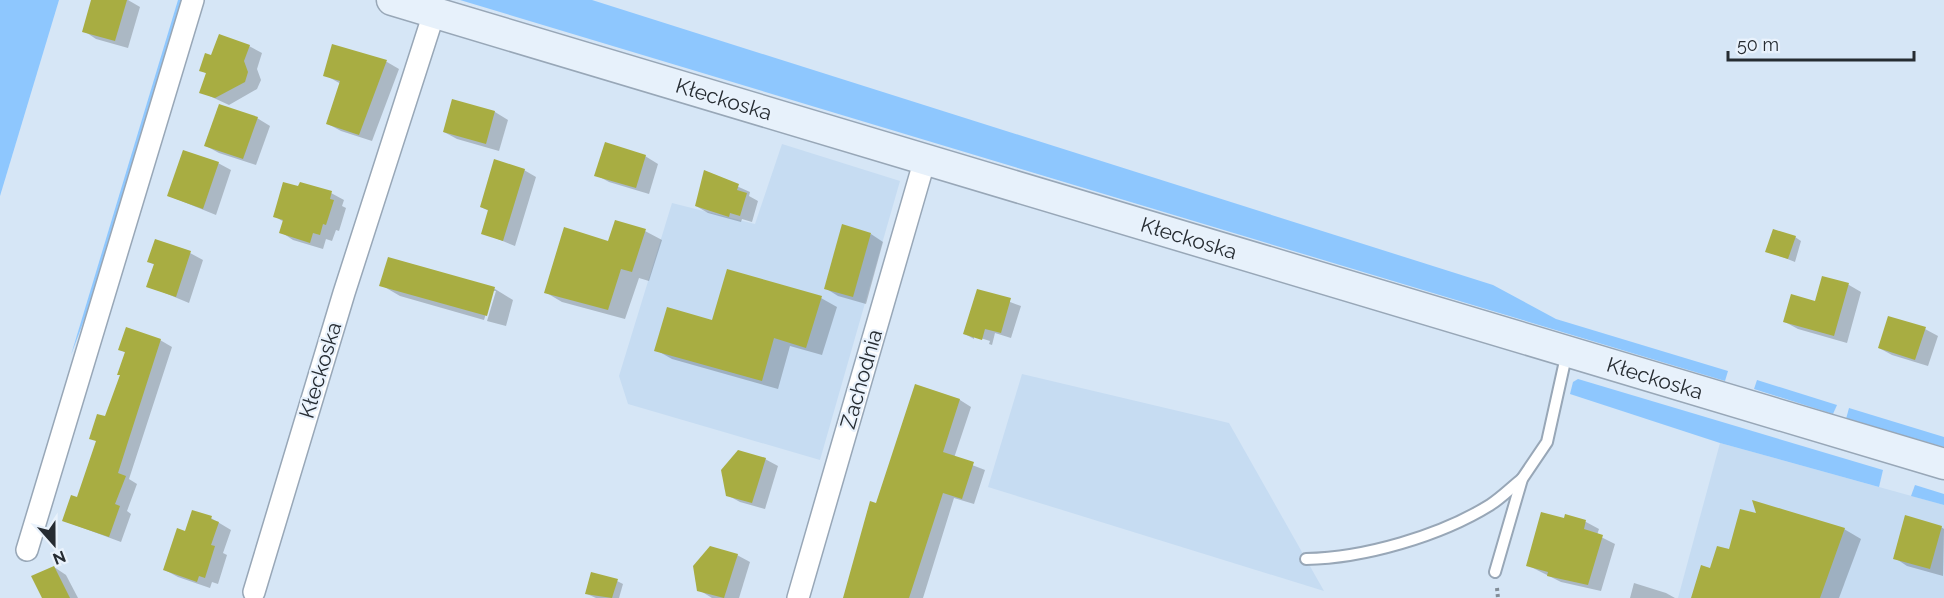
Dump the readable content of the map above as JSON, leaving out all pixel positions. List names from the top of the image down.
{
  "streets": {
    "main road": ["Kłeckoska"],
    "street": ["Zachodnia"]
  },
  "crossings": [
    ["Kłeckoska", "Zachodnia"]
  ],
  "scale_bar": "50 m",
  "north": "bottom"
}
